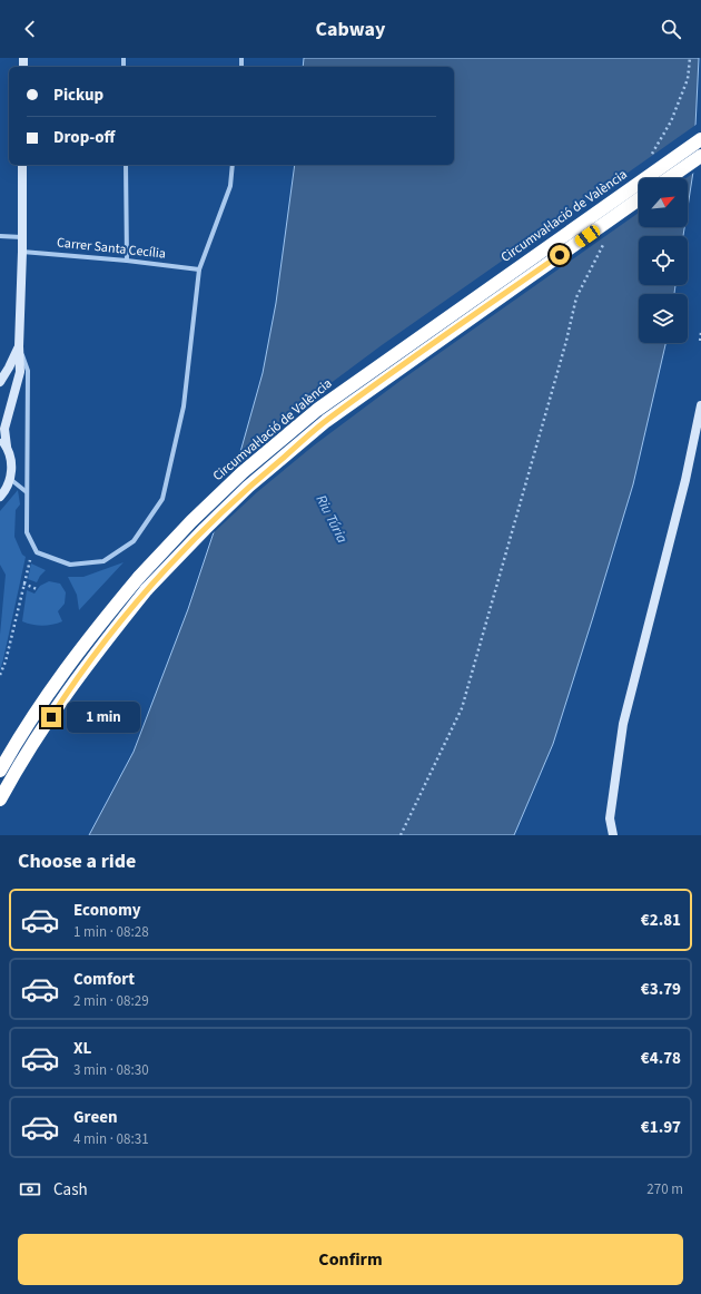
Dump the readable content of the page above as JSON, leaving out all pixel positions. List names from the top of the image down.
{
  "streets": {
    "highway": ["Circumval·lació de València"],
    "street": ["Carrer Santa Cecília"]
  },
  "water": ["Riu Túria"],
  "north": "top right",
  "page": {
    "header": "Cabway",
    "banner": ["Pickup", "Drop-off"],
    "bubble": "1 min",
    "heading": "Choose a ride",
    "list": [
      {
        "name": "Economy",
        "note": "1 min · 08:28",
        "value": "€2.81"
      },
      {
        "name": "Comfort",
        "note": "2 min · 08:29",
        "value": "€3.79"
      },
      {
        "name": "XL",
        "note": "3 min · 08:30",
        "value": "€4.78"
      },
      {
        "name": "Green",
        "note": "4 min · 08:31",
        "value": "€1.97"
      }
    ],
    "pay": ["Cash", "270 m"],
    "buttons": "Confirm"
  }
}
